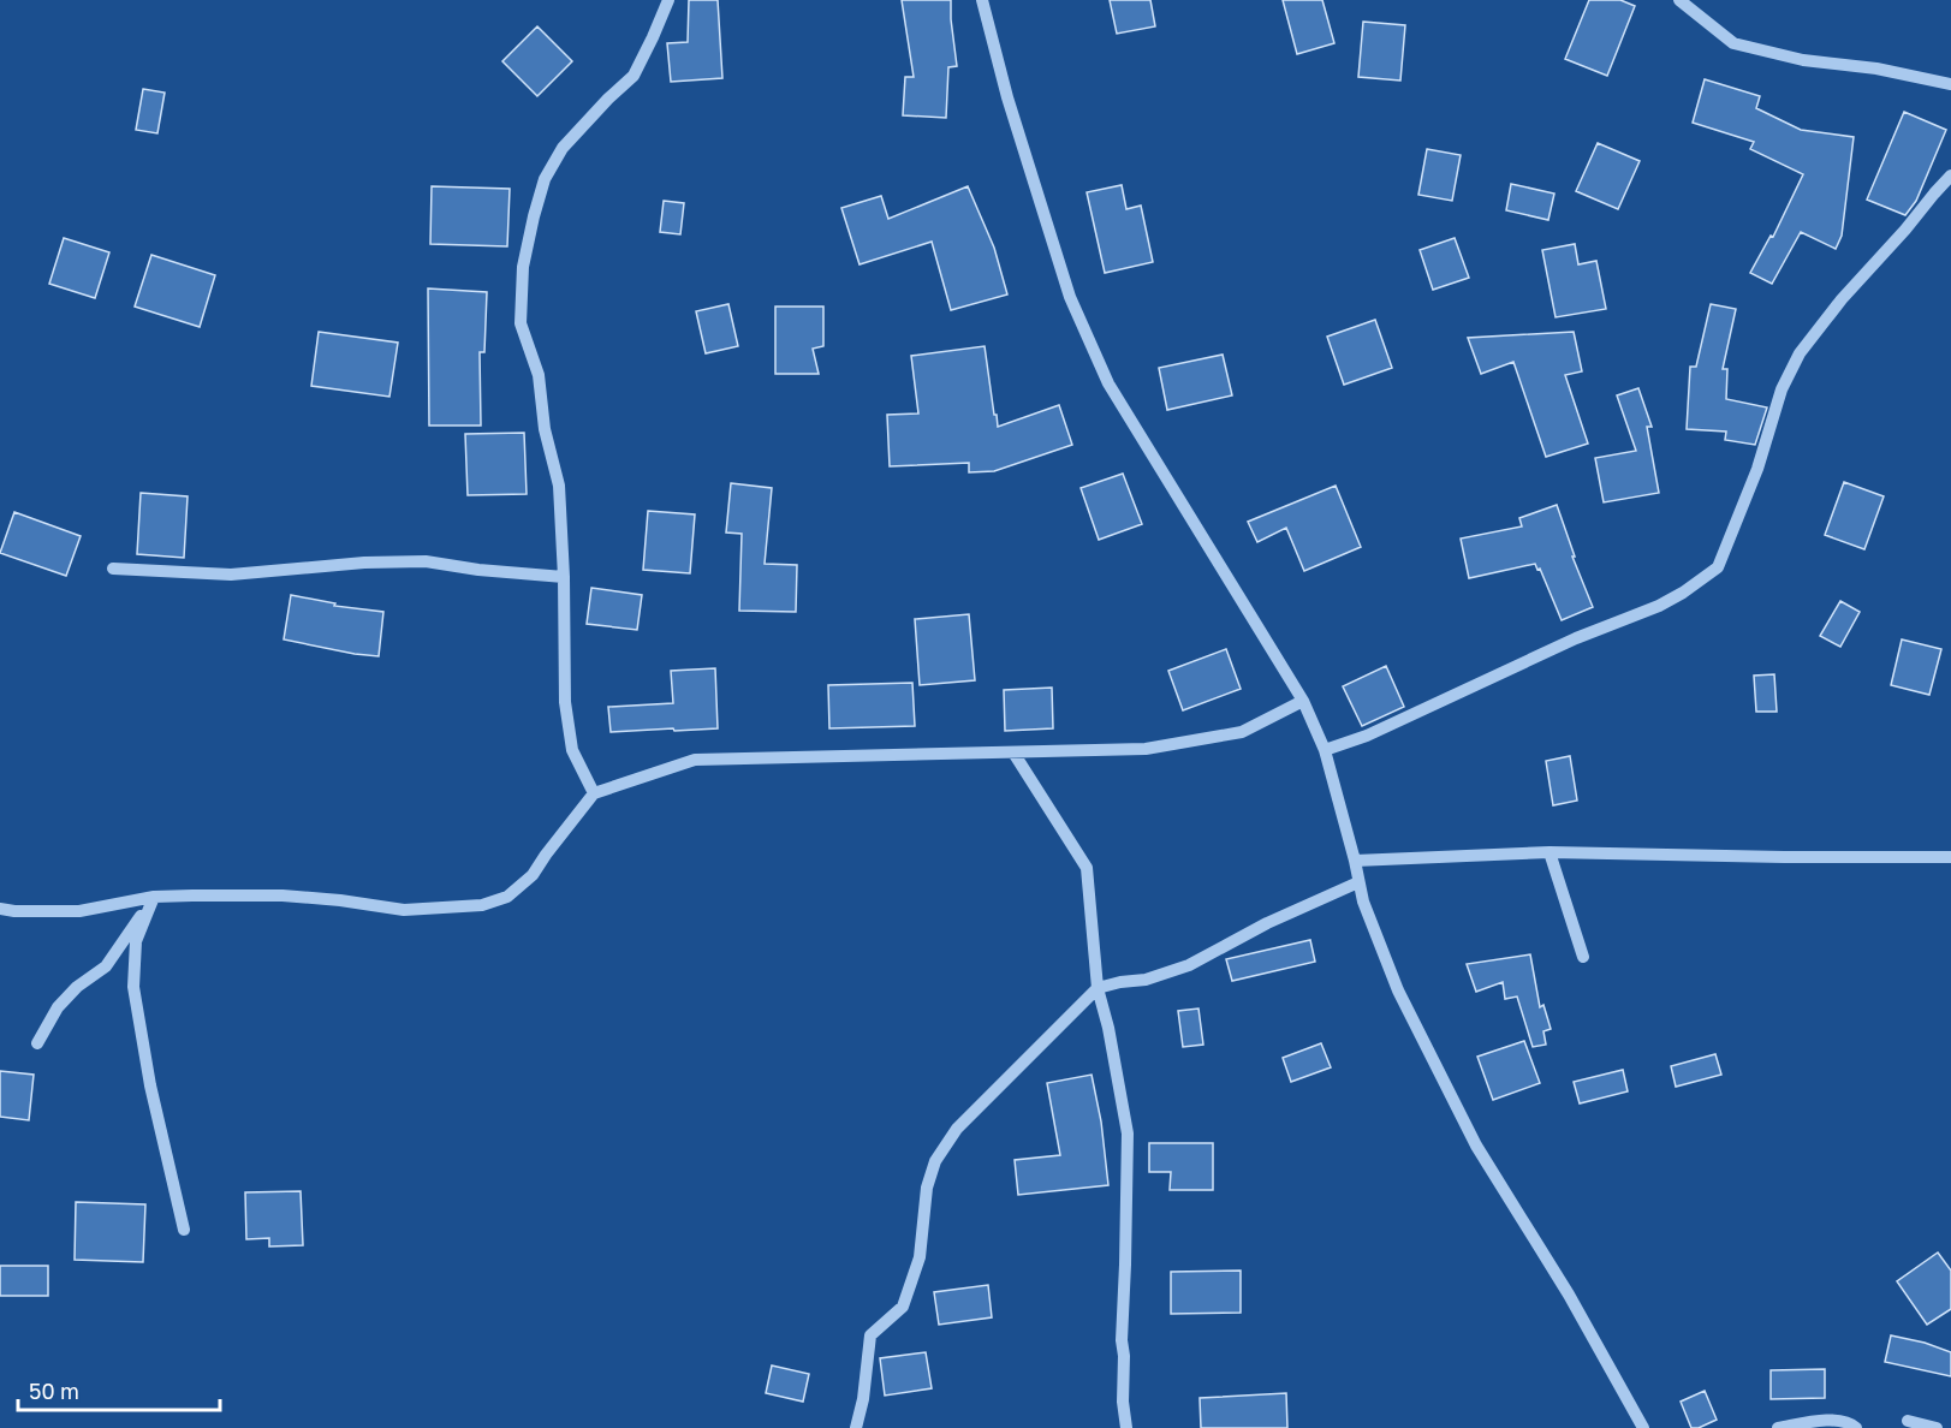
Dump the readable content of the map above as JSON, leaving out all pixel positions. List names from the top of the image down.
{
  "scale_bar": "50 m"
}
